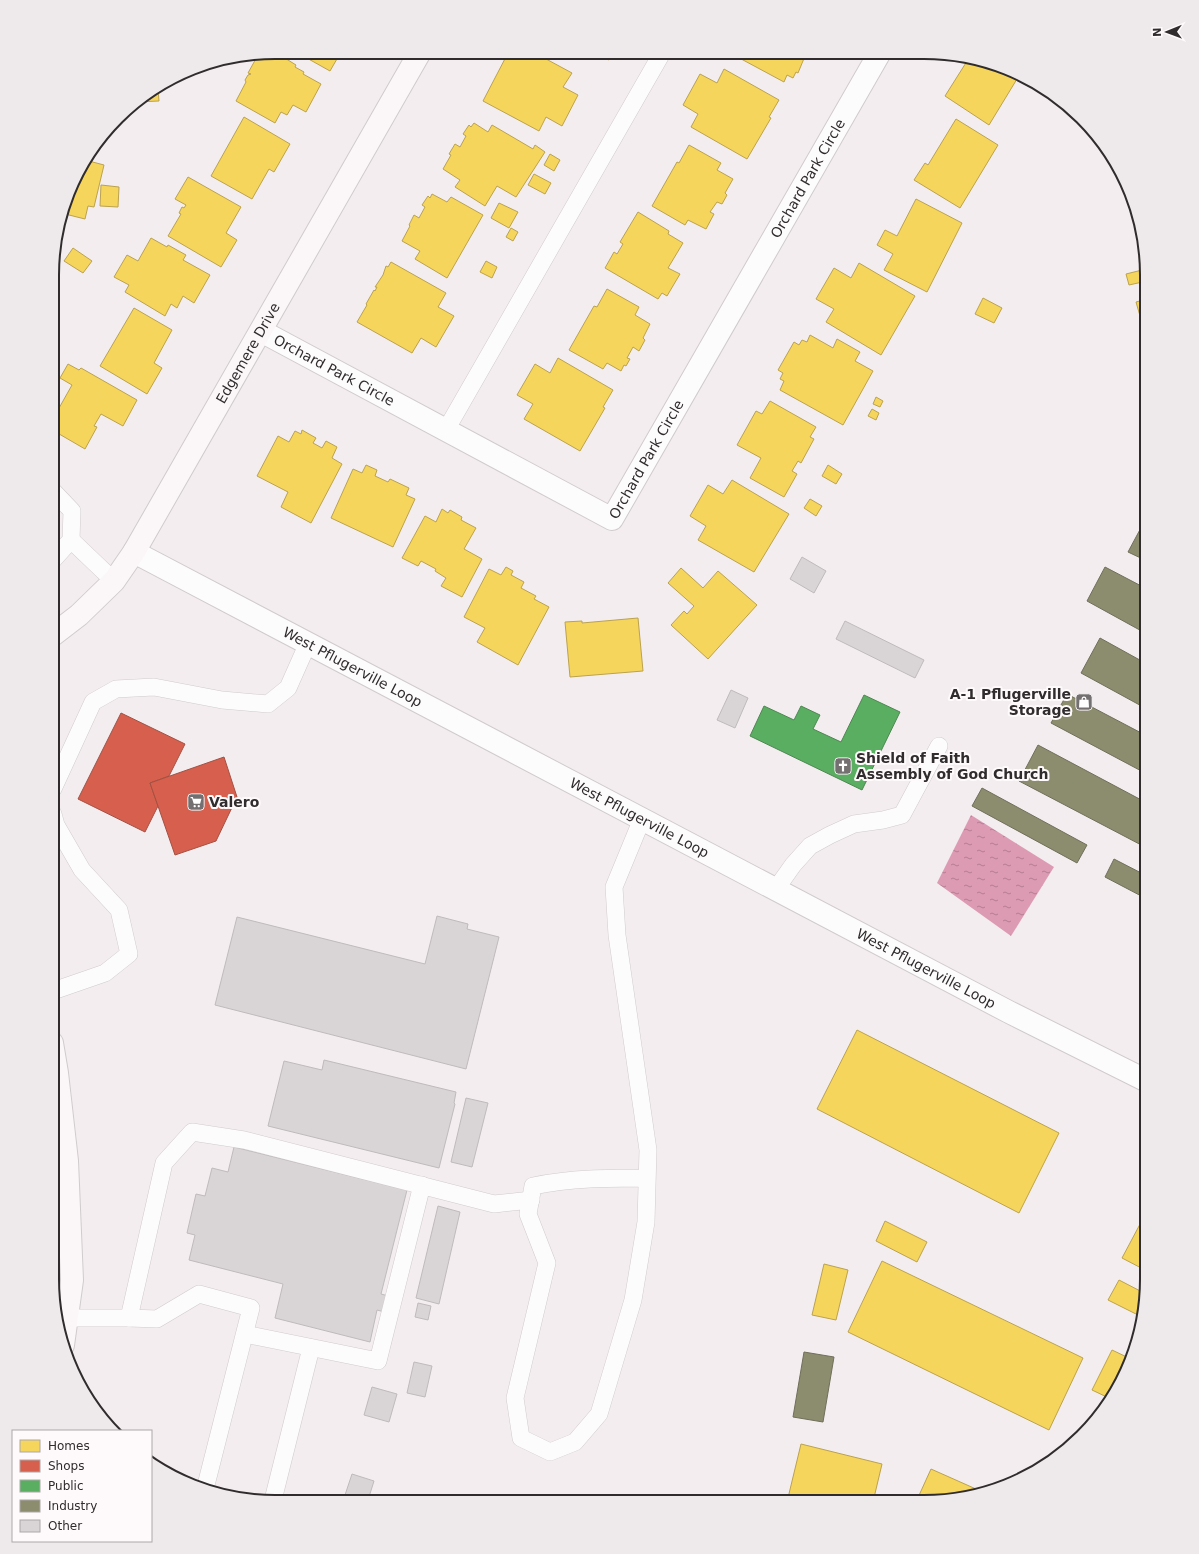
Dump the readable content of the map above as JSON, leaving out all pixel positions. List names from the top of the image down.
{
  "streets": {
    "street": ["Orchard Park Circle", "Edgemere Drive", "West Pflugerville Loop"]
  },
  "crossings": [
    ["Orchard Park Circle", "Edgemere Drive"],
    ["Edgemere Drive", "West Pflugerville Loop"]
  ],
  "places": {
    "shop": ["A-1 Pflugerville Storage"],
    "church": ["Shield of Faith Assembly of God Church"],
    "supermarket": ["Valero"]
  },
  "legend": [
    "Homes",
    "Shops",
    "Public",
    "Industry",
    "Other"
  ],
  "north": "left"
}
